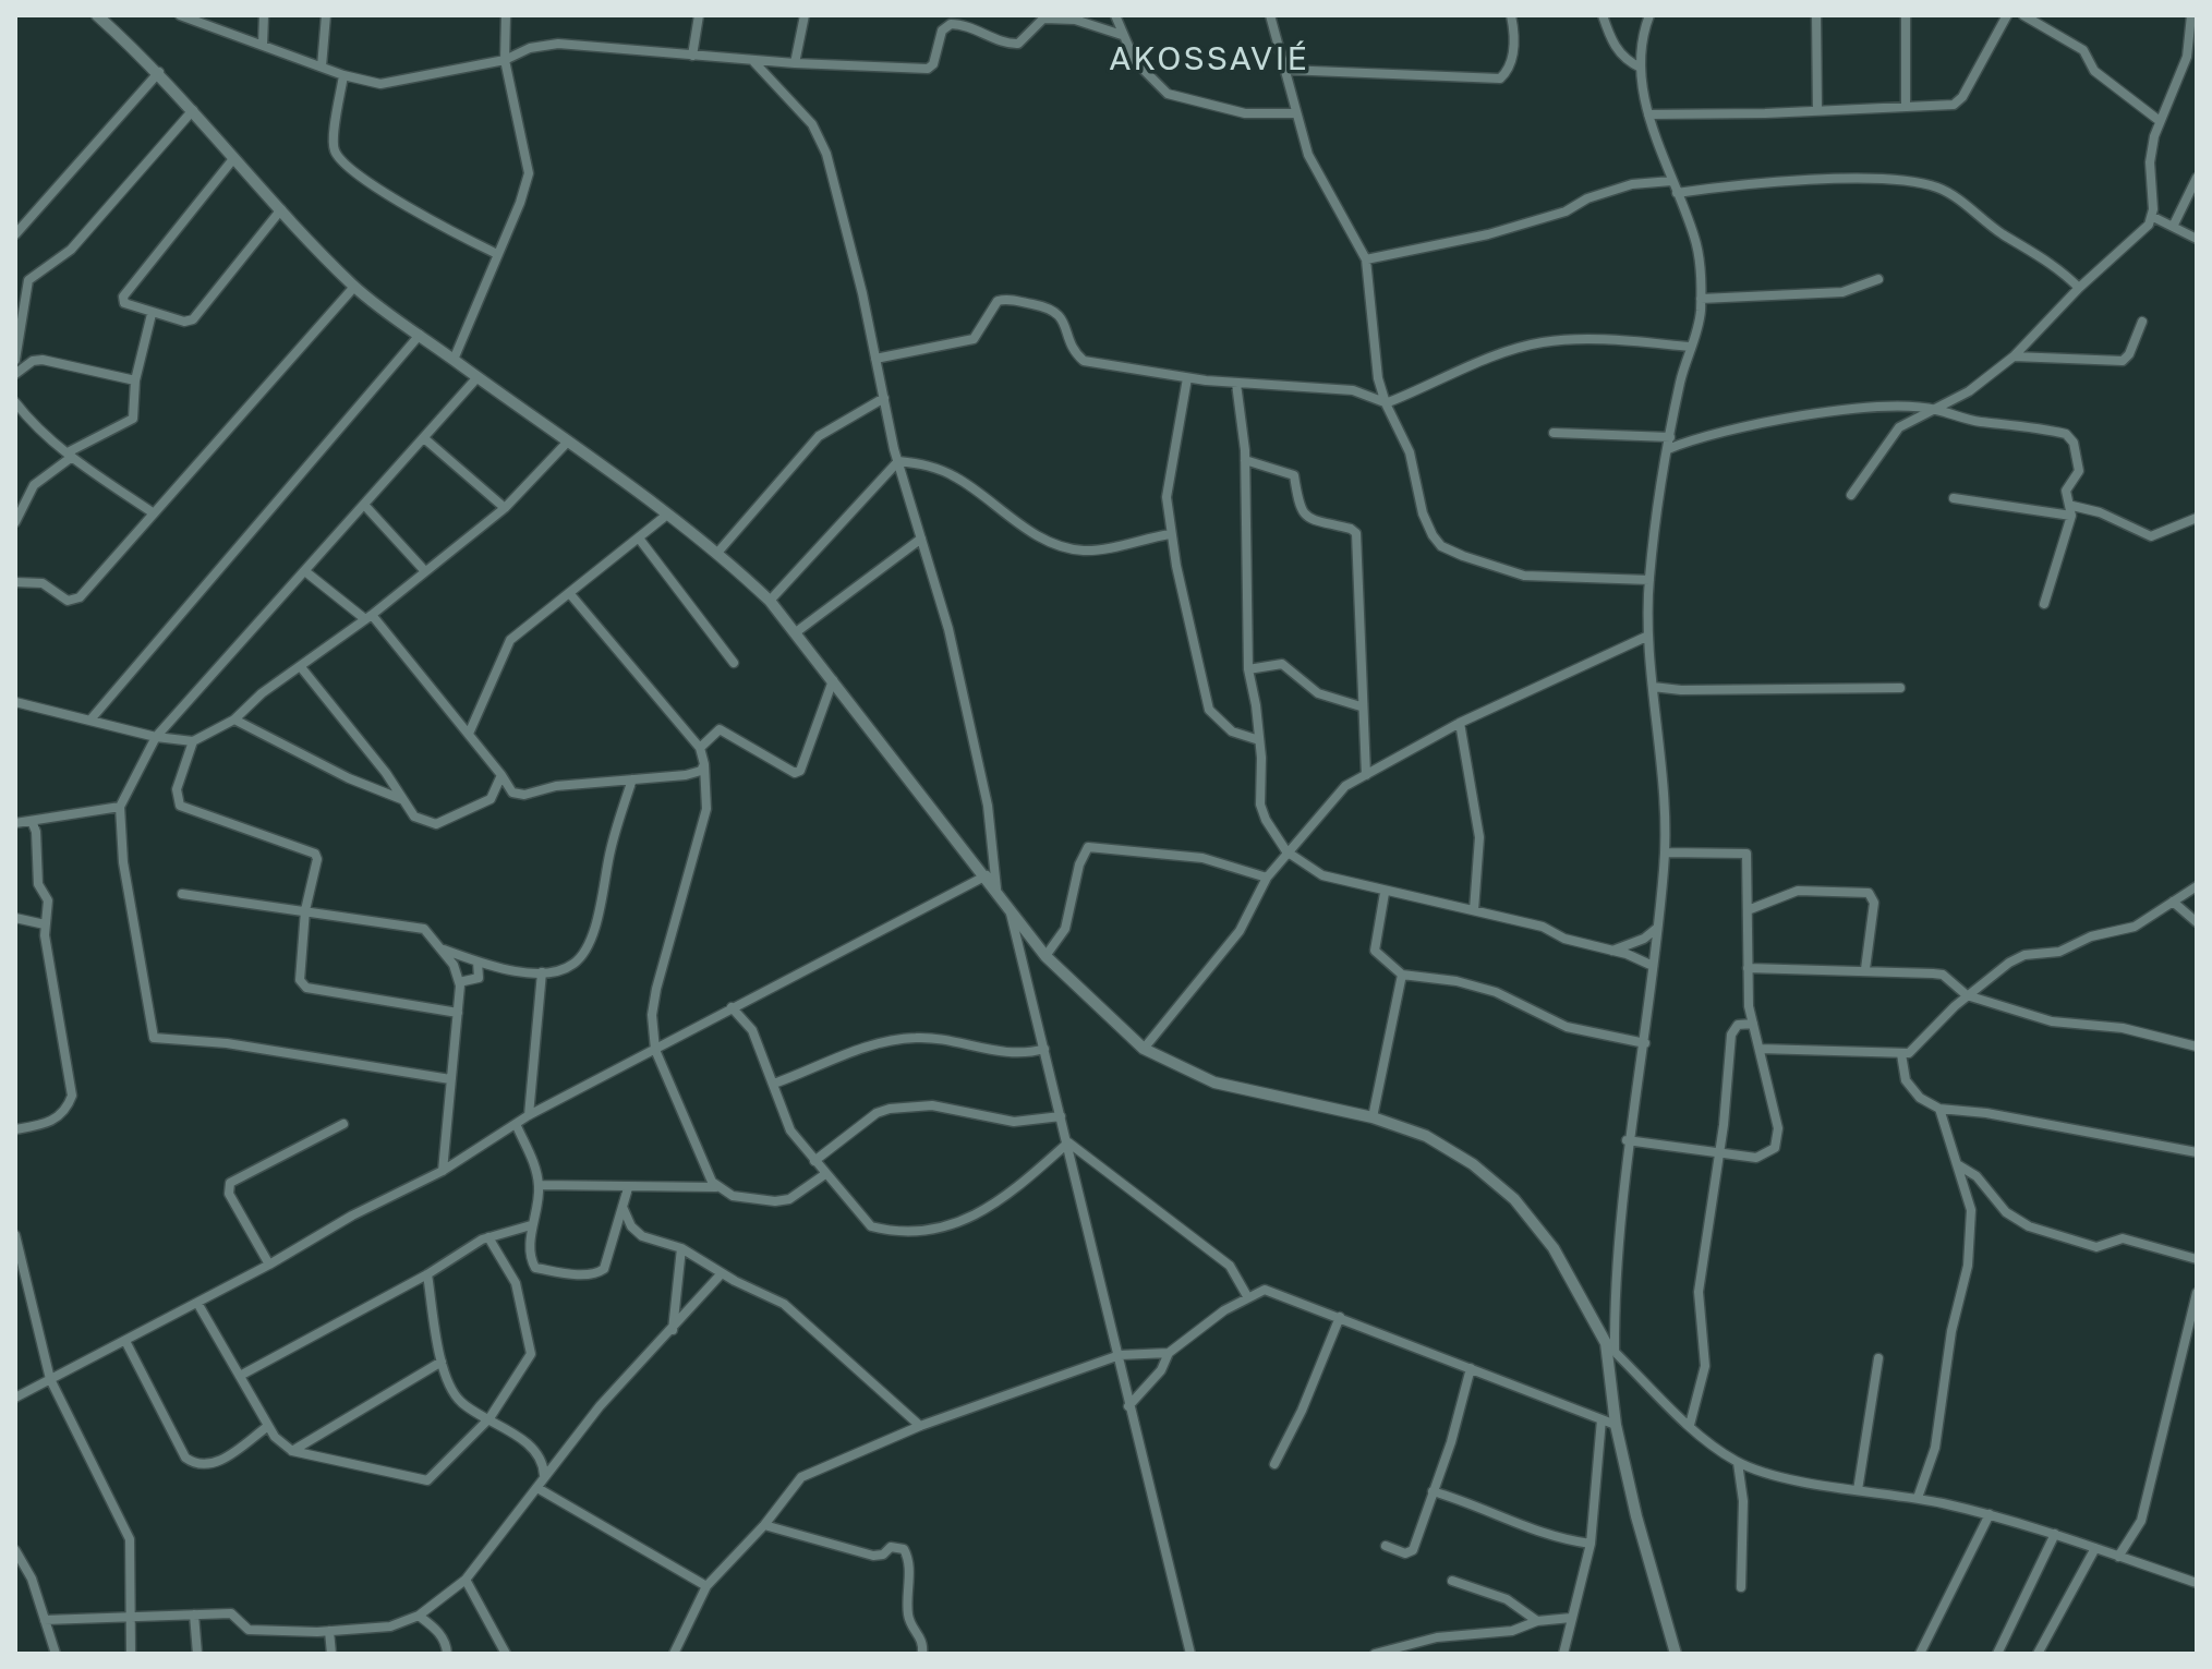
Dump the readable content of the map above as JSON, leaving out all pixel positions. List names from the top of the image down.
{
  "districts": ["AKOSSAVIÉ"]
}
